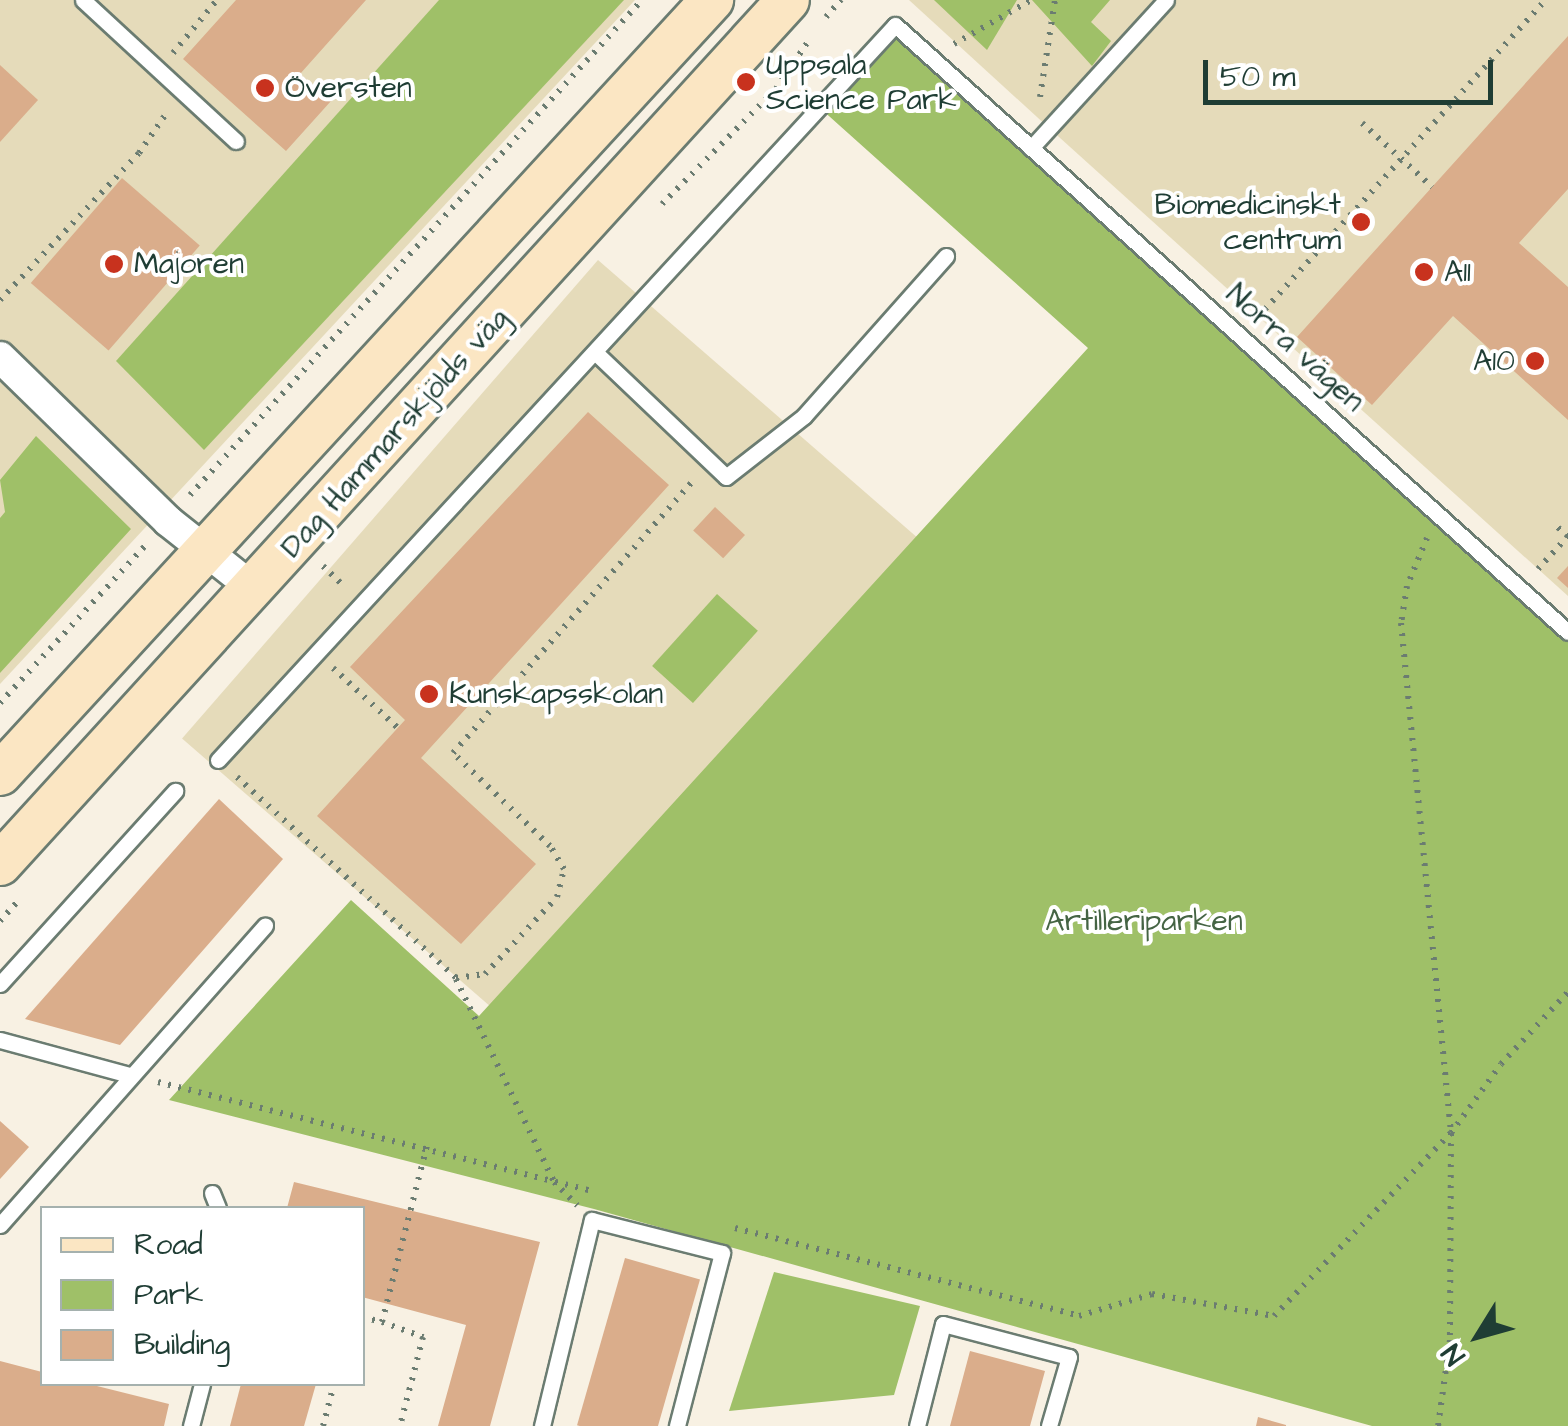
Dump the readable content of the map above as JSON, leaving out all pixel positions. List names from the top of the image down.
{
  "streets": {
    "main road": ["Dag Hammarskjölds väg"],
    "lane": ["Norra vägen"]
  },
  "parks": ["Artilleriparken"],
  "places": [
    "Uppsala Science Park",
    "Översten",
    "Biomedicinskt centrum",
    "Majoren",
    "A11",
    "A10",
    "Kunskapsskolan"
  ],
  "legend": ["Road", "Park", "Building"],
  "scale_bar": "50 m",
  "north": "bottom left"
}
